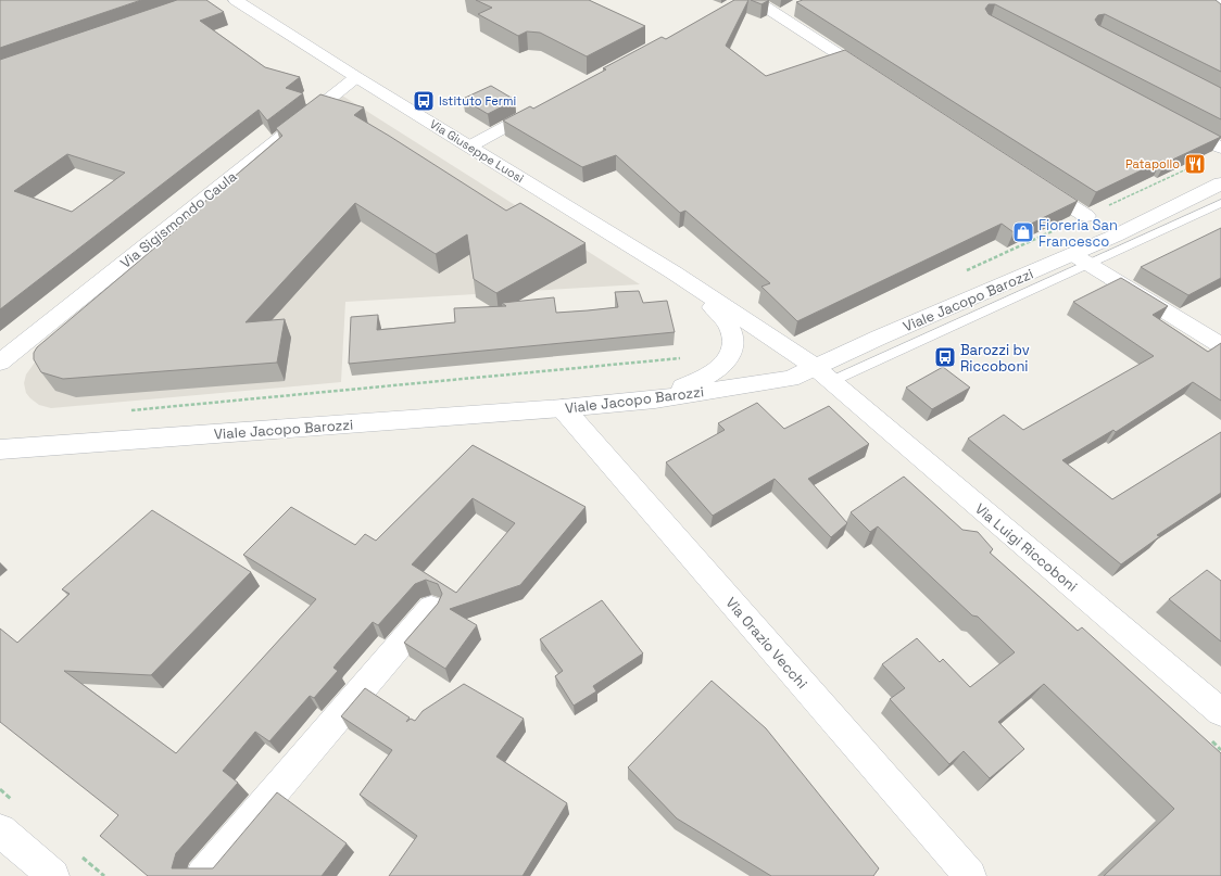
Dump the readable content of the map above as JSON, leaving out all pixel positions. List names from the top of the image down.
{
  "streets": {
    "street": [
      "Via Giuseppe Luosi",
      "Via Sigismondo Caula",
      "Viale Jacopo Barozzi",
      "Via Luigi Riccoboni",
      "Via Orazio Vecchi"
    ]
  },
  "crossings": [
    ["Via Giuseppe Luosi", "Via Sigismondo Caula"],
    ["Via Giuseppe Luosi", "Viale Jacopo Barozzi"],
    ["Via Giuseppe Luosi", "Via Luigi Riccoboni"],
    ["Viale Jacopo Barozzi", "Via Luigi Riccoboni"],
    ["Viale Jacopo Barozzi", "Via Orazio Vecchi"]
  ],
  "places": {
    "bus stop": ["Istituto Fermi", "Barozzi bv Riccoboni"],
    "restaurant": ["Patapollo"],
    "shop": ["Fioreria San Francesco"]
  }
}
